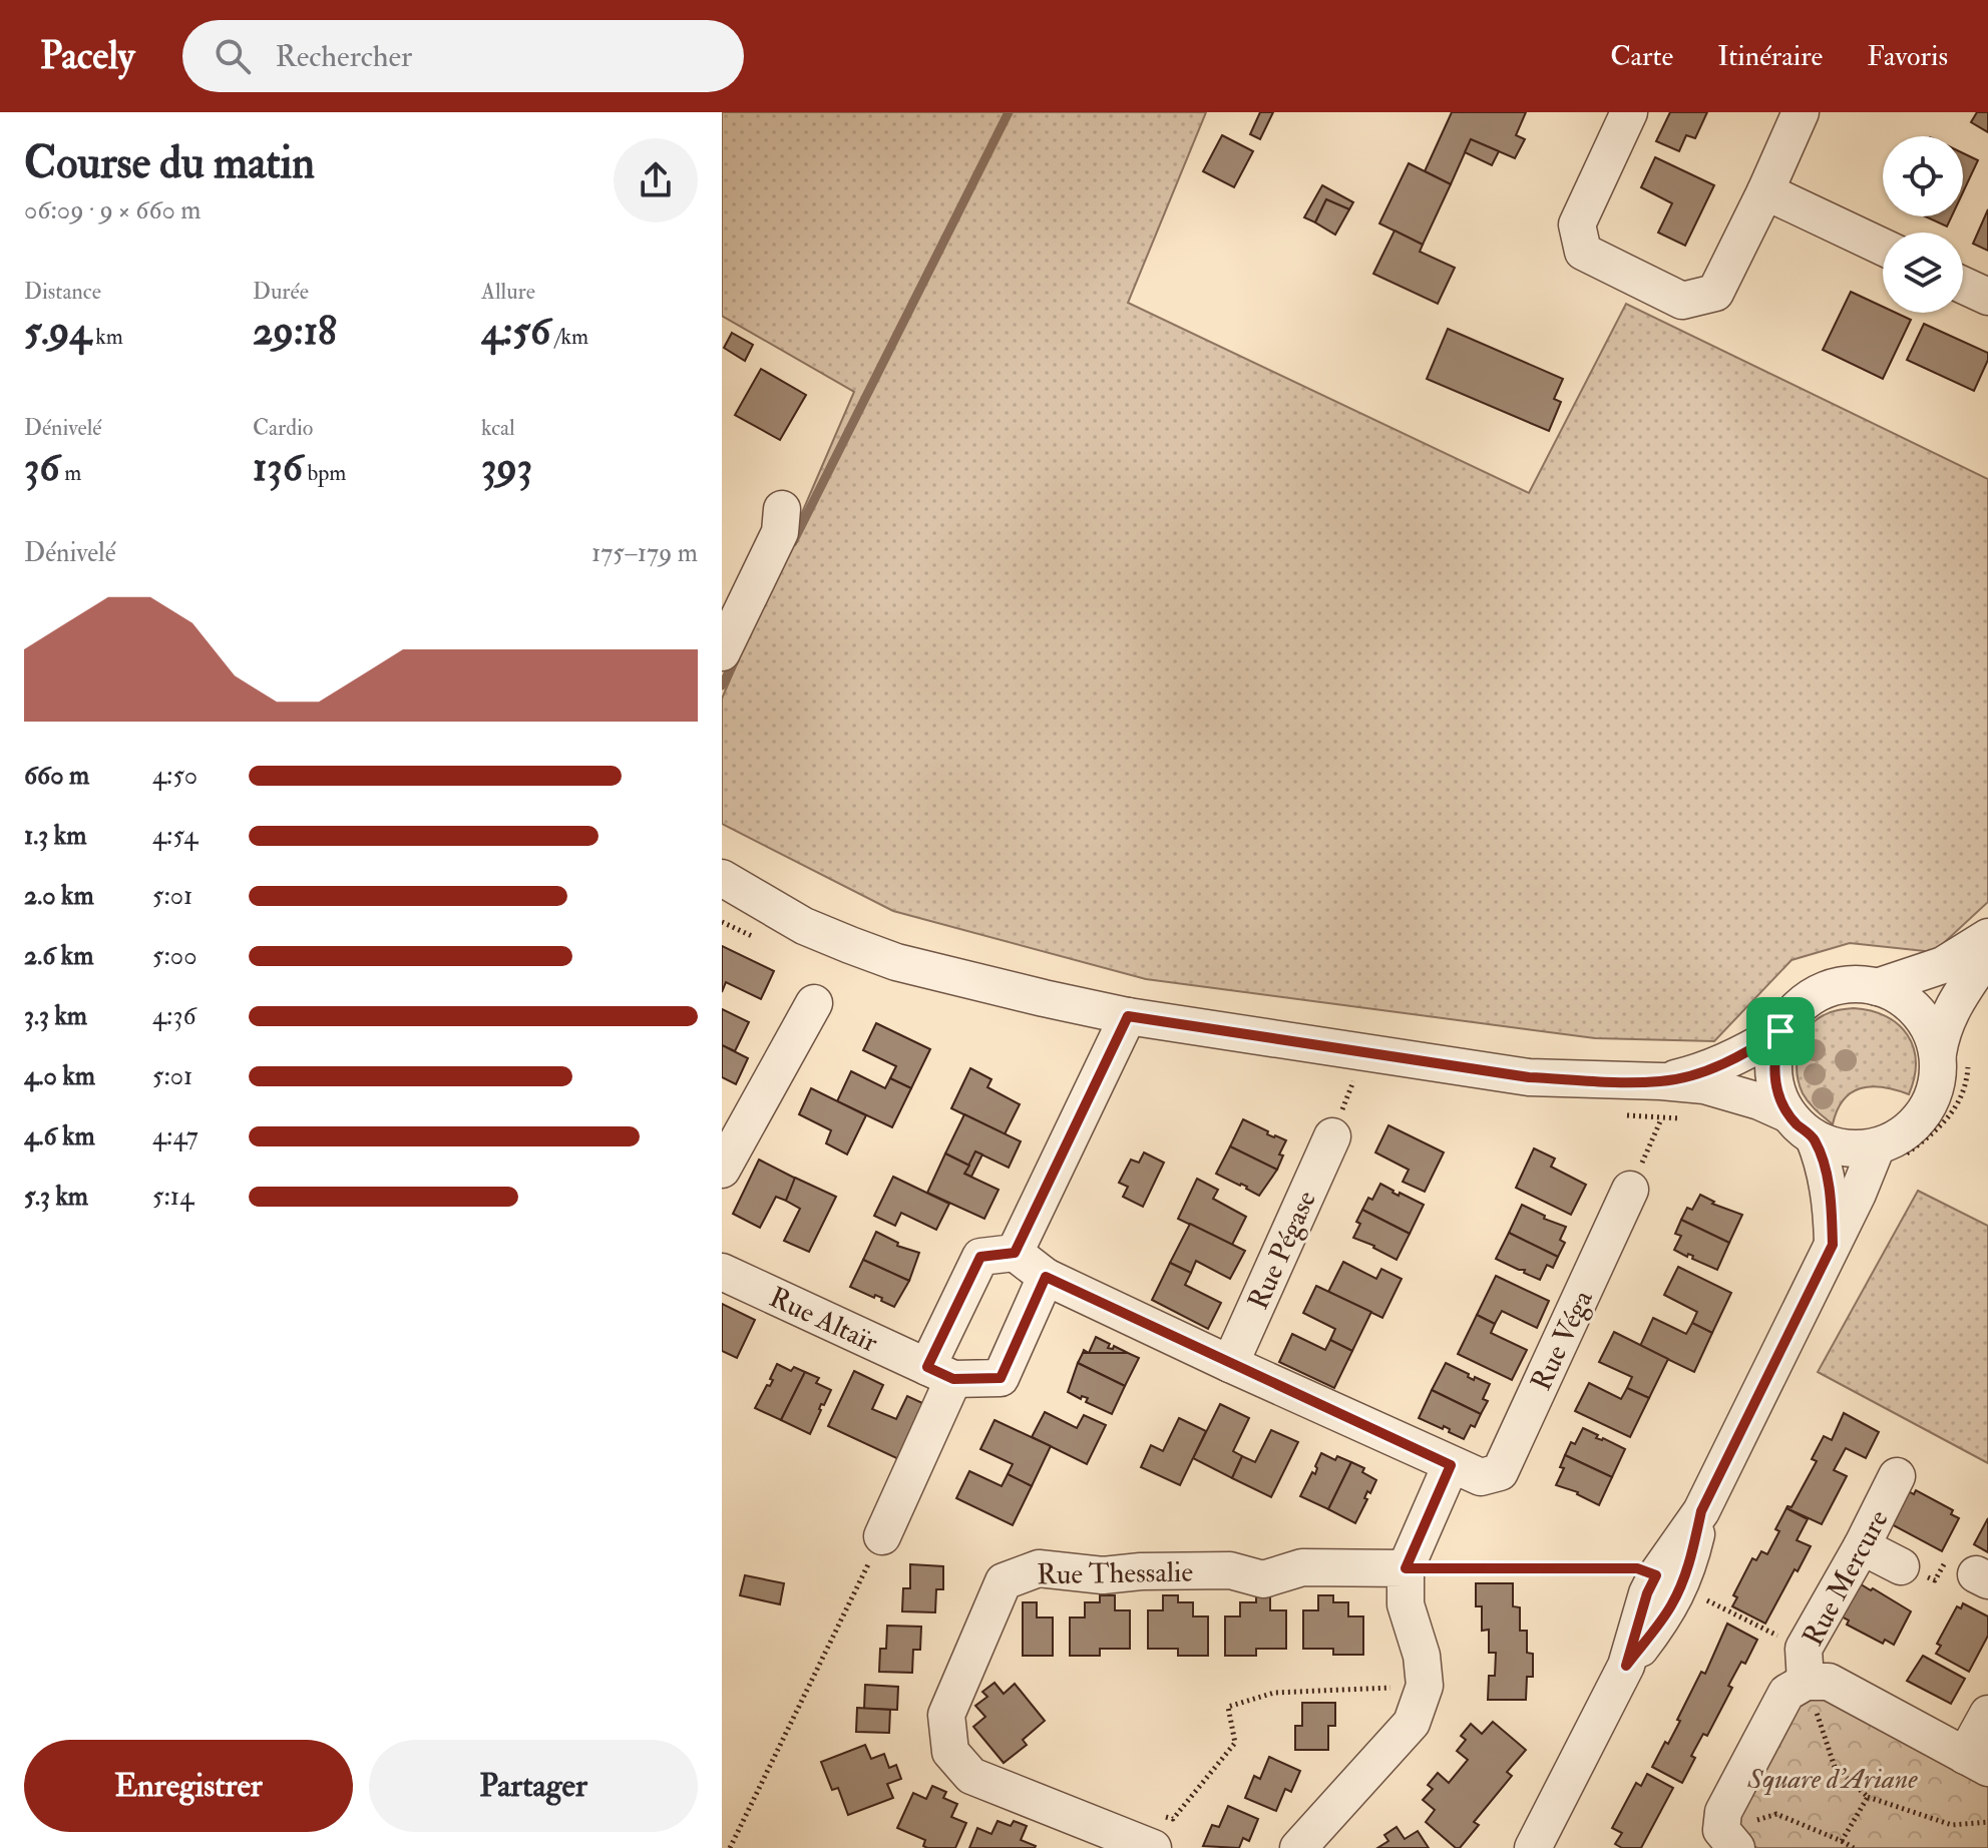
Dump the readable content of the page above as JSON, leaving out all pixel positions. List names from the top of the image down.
{
  "streets": {
    "street": [
      "Rue Pégase",
      "Rue Altaïr",
      "Rue Véga",
      "Rue Thessalie",
      "Rue Mercure"
    ]
  },
  "parks": ["Square d'Ariane"],
  "page": {
    "header": "Pacely",
    "search": "Rechercher",
    "nav": ["Carte", "Itinéraire", "Favoris"],
    "heading": ["Course du matin", "06:09 · 9 × 660 m"],
    "stats": [
      ["Distance", "5.94 km"],
      ["Durée", "29:18"],
      ["Allure", "4:56 /km"],
      ["Dénivelé", "36 m"],
      ["Cardio", "136 bpm"],
      ["kcal", "393"]
    ],
    "chart": ["Dénivelé", "175–179 m"],
    "list": [
      {
        "name": "660 m",
        "note": "4:50"
      },
      {
        "name": "1.3 km",
        "note": "4:54"
      },
      {
        "name": "2.0 km",
        "note": "5:01"
      },
      {
        "name": "2.6 km",
        "note": "5:00"
      },
      {
        "name": "3.3 km",
        "note": "4:36"
      },
      {
        "name": "4.0 km",
        "note": "5:01"
      },
      {
        "name": "4.6 km",
        "note": "4:47"
      },
      {
        "name": "5.3 km",
        "note": "5:14"
      }
    ],
    "buttons": ["Enregistrer", "Partager"]
  }
}
